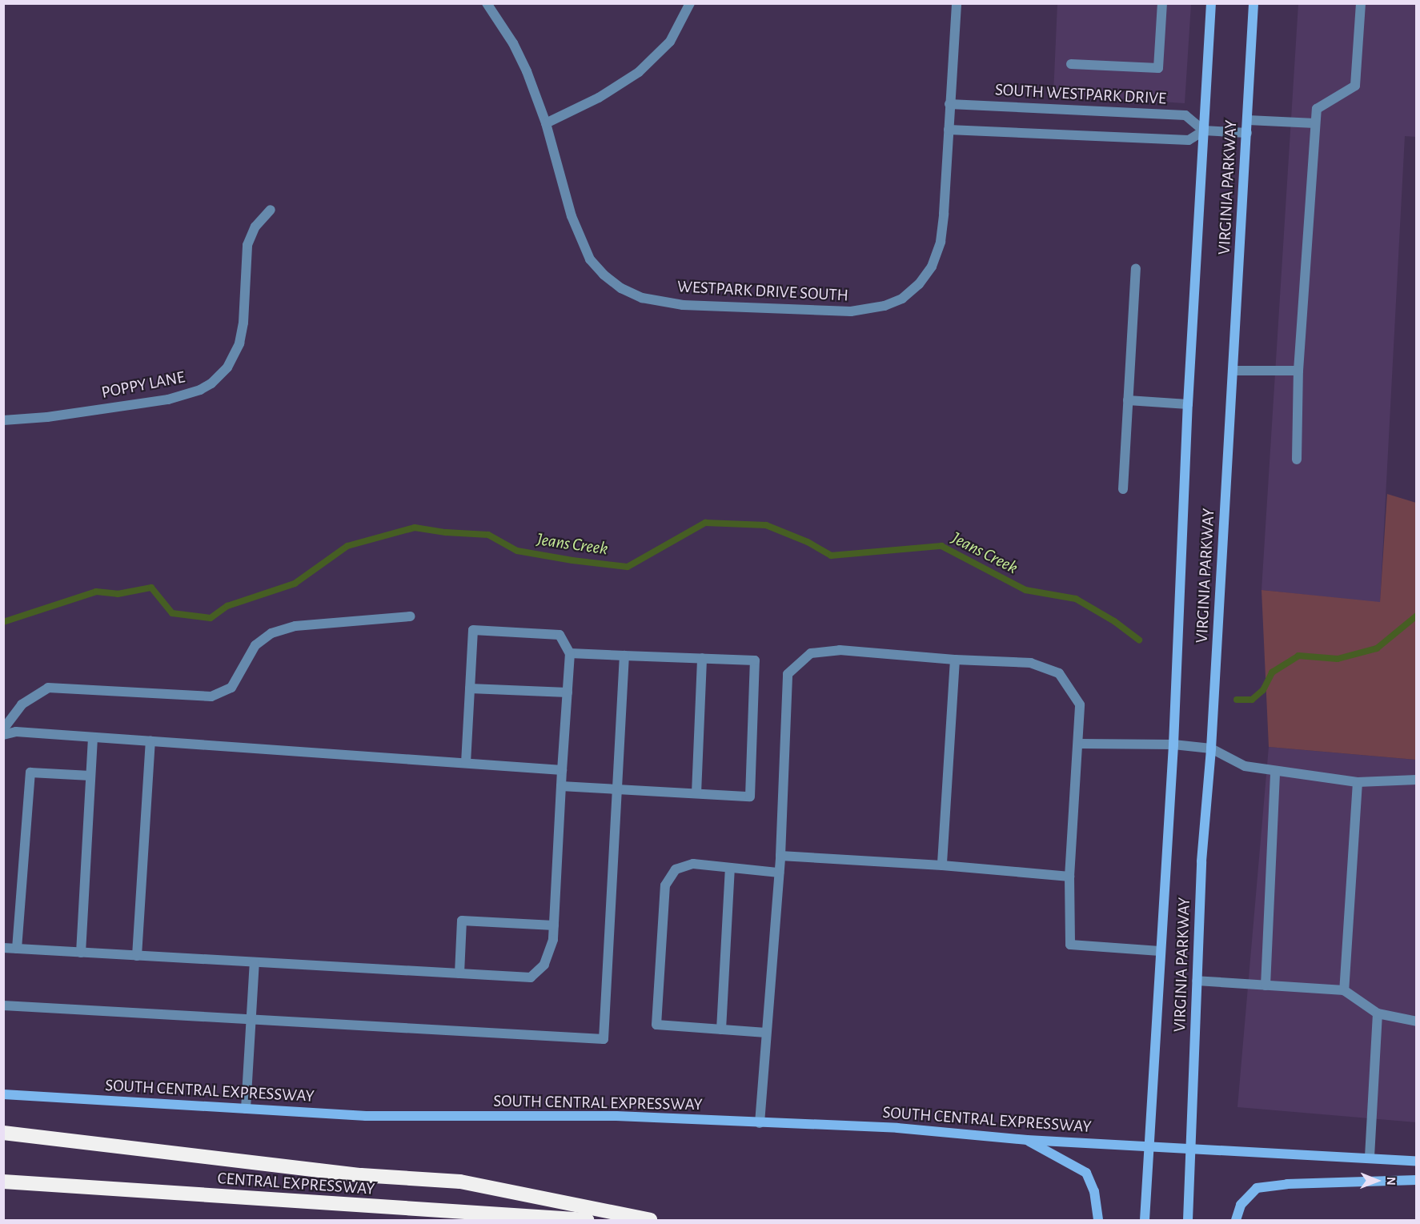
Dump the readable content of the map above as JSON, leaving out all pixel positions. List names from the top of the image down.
{
  "streets": {
    "highway": ["CENTRAL EXPRESSWAY"],
    "main road": ["VIRGINIA PARKWAY", "SOUTH CENTRAL EXPRESSWAY"],
    "street": ["SOUTH WESTPARK DRIVE", "WESTPARK DRIVE SOUTH", "POPPY LANE"]
  },
  "crossings": [
    ["SOUTH WESTPARK DRIVE", "VIRGINIA PARKWAY"],
    ["SOUTH WESTPARK DRIVE", "WESTPARK DRIVE SOUTH"],
    ["VIRGINIA PARKWAY", "SOUTH CENTRAL EXPRESSWAY"]
  ],
  "water": ["Jeans Creek"],
  "north": "right"
}
